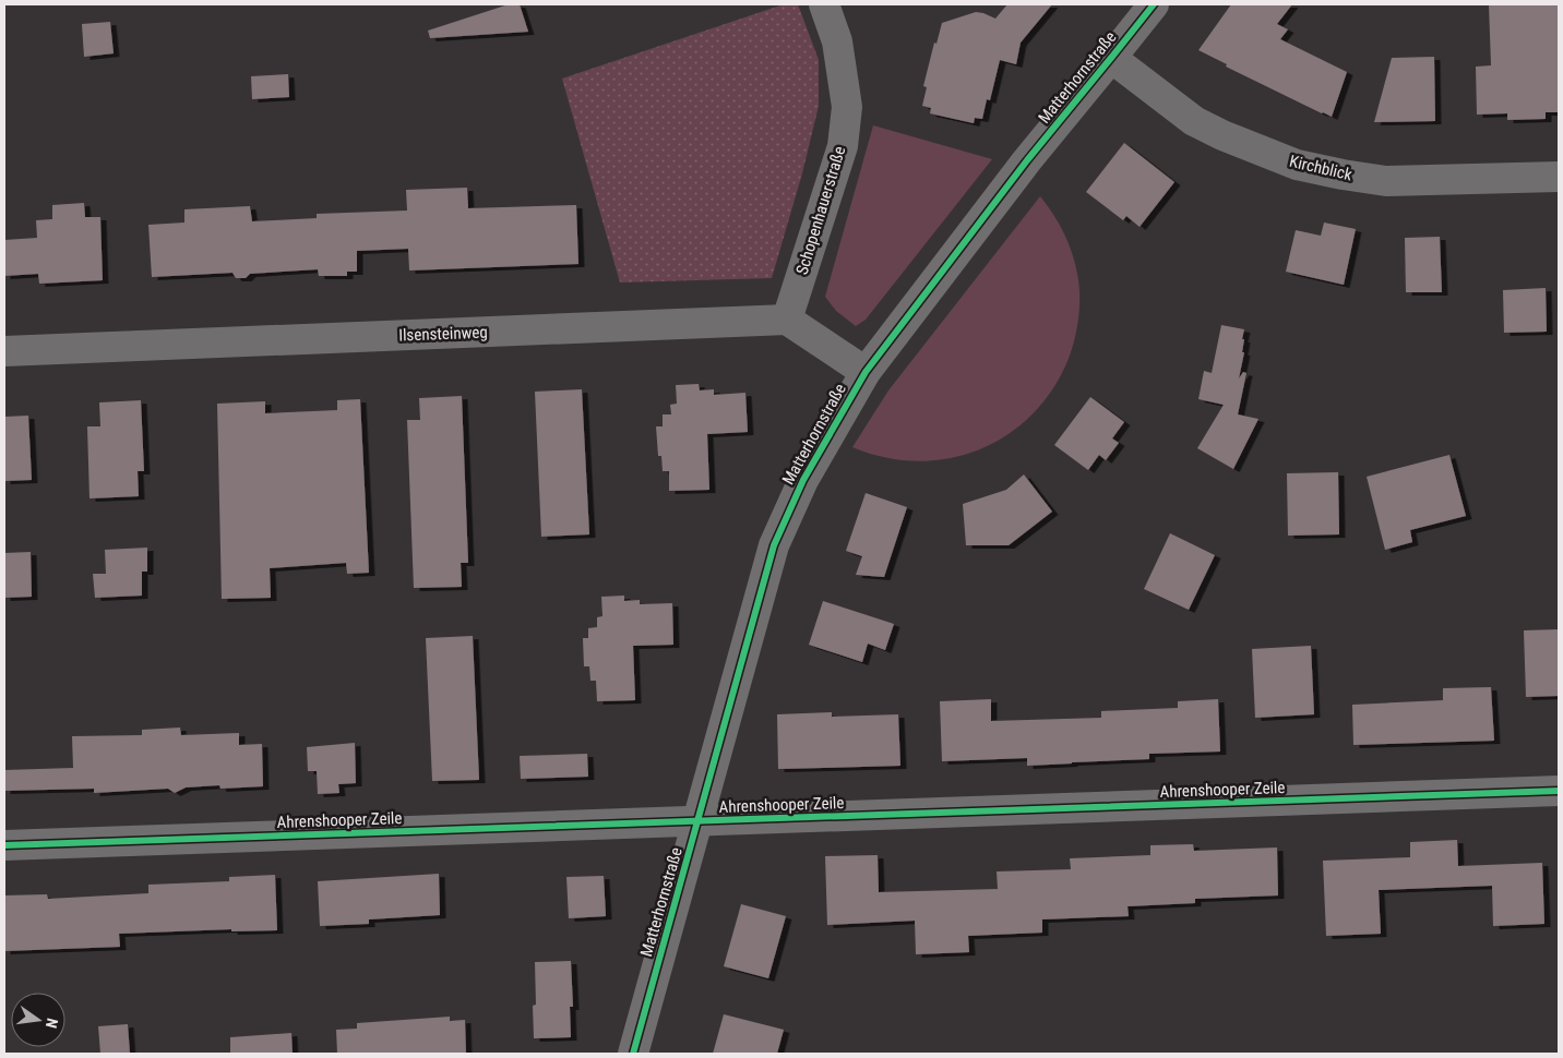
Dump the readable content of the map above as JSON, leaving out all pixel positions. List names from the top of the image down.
{
  "streets": {
    "street": [
      "Matterhornstraße",
      "Kirchblick",
      "Schopenhauerstraße",
      "Ilsensteinweg",
      "Ahrenshooper Zeile"
    ]
  },
  "crossings": [
    ["Matterhornstraße", "Kirchblick"],
    ["Matterhornstraße", "Ahrenshooper Zeile"],
    ["Schopenhauerstraße", "Ilsensteinweg"]
  ],
  "north": "right"
}
